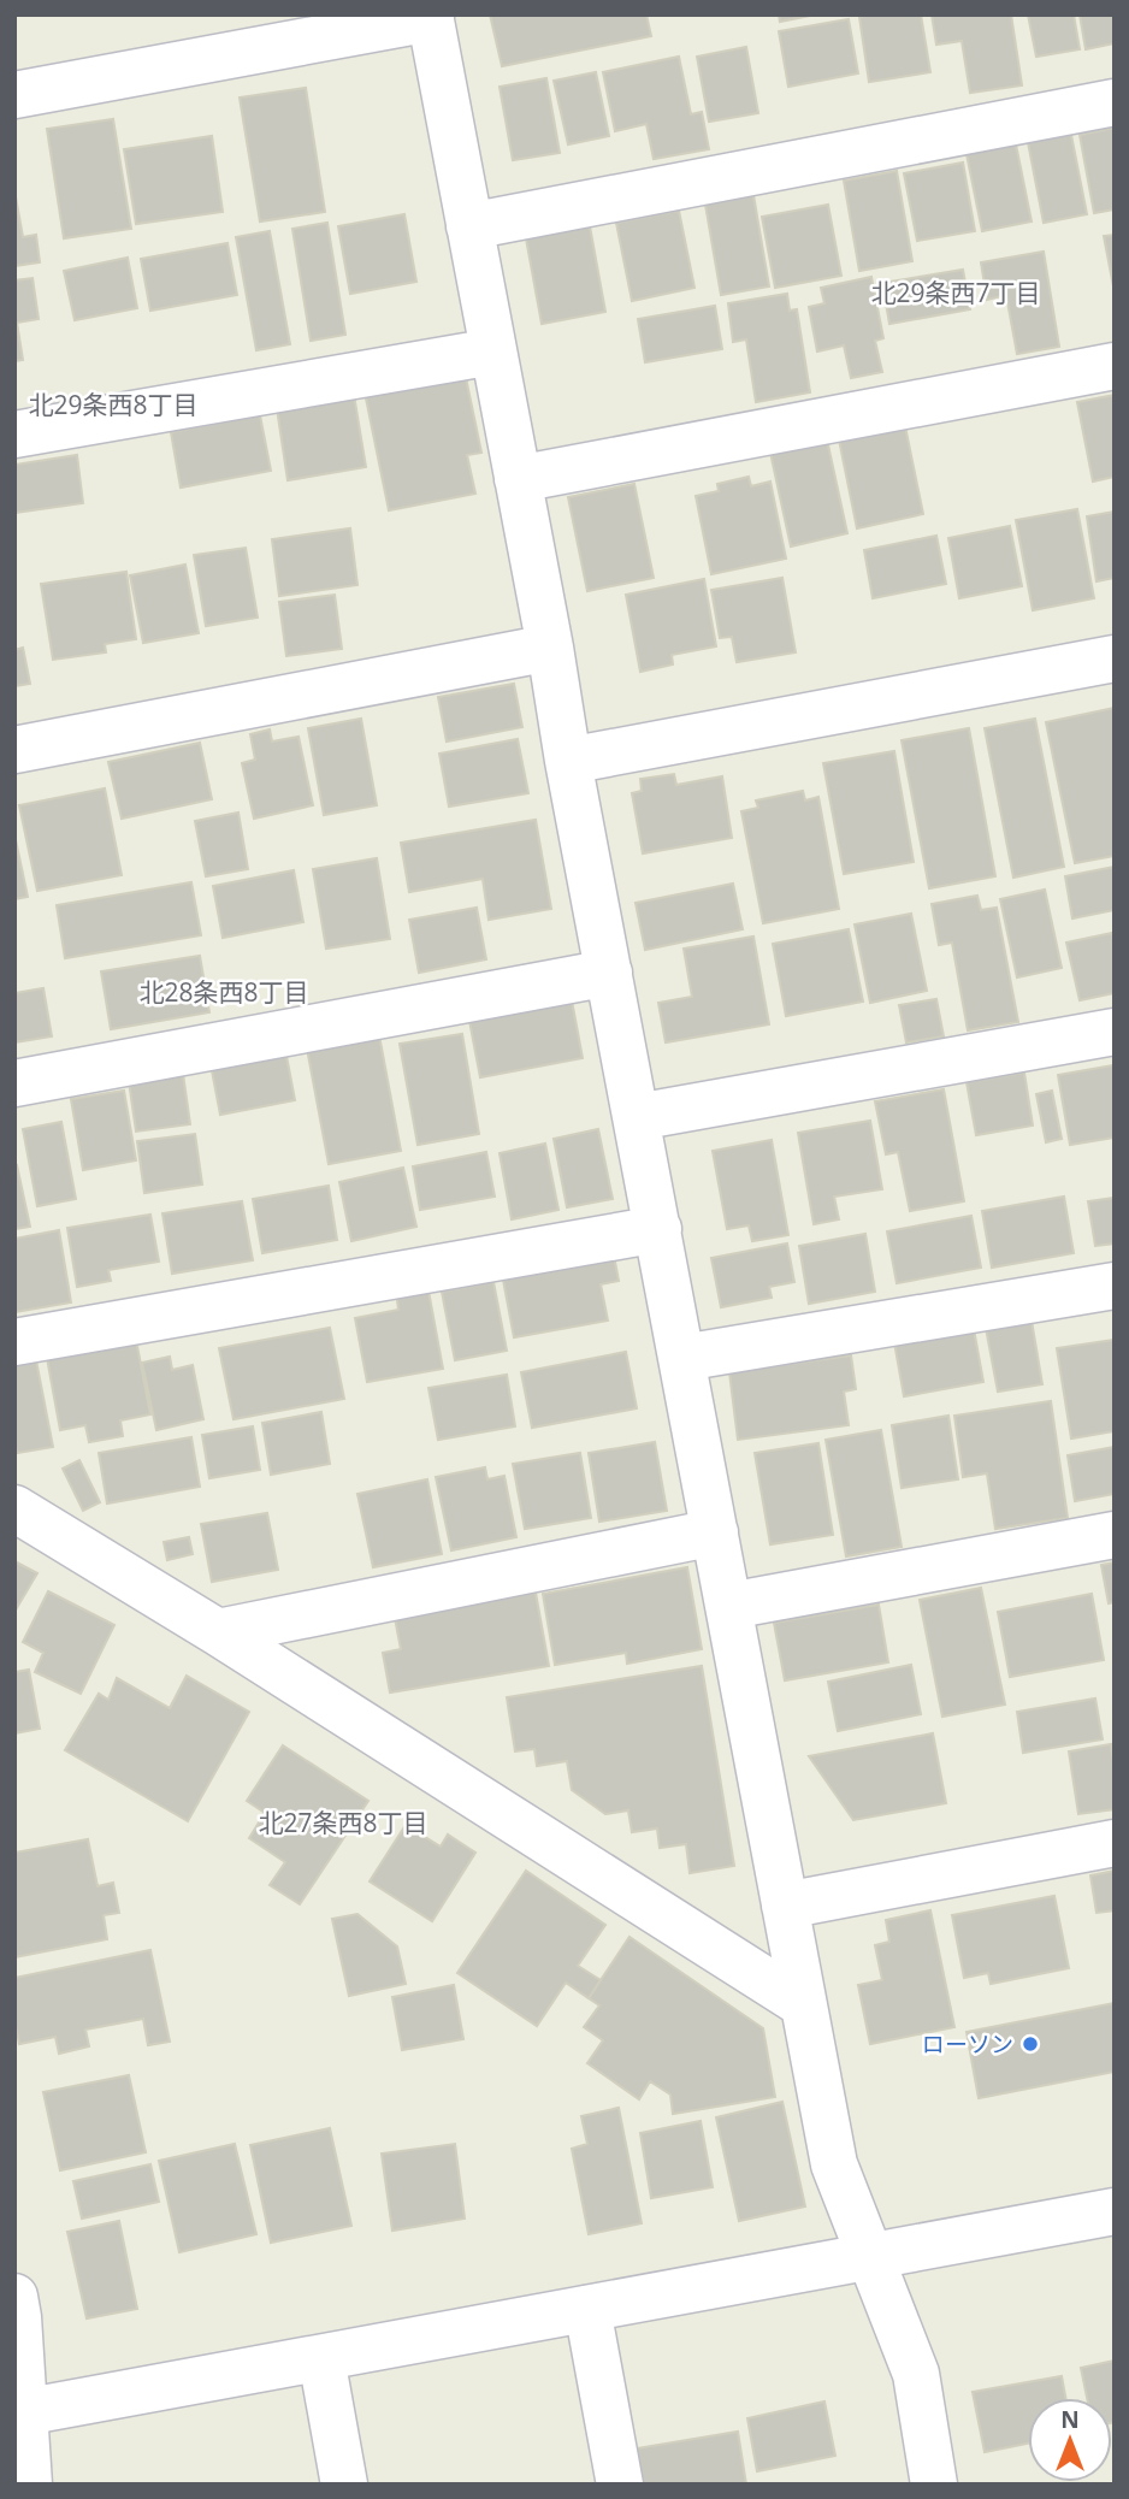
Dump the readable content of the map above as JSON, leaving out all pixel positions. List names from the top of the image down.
{
  "districts": [
    "北29条西7丁目",
    "北29条西8丁目",
    "北28条西8丁目",
    "北27条西8丁目"
  ],
  "places": ["ローソン"],
  "north": "top"
}
